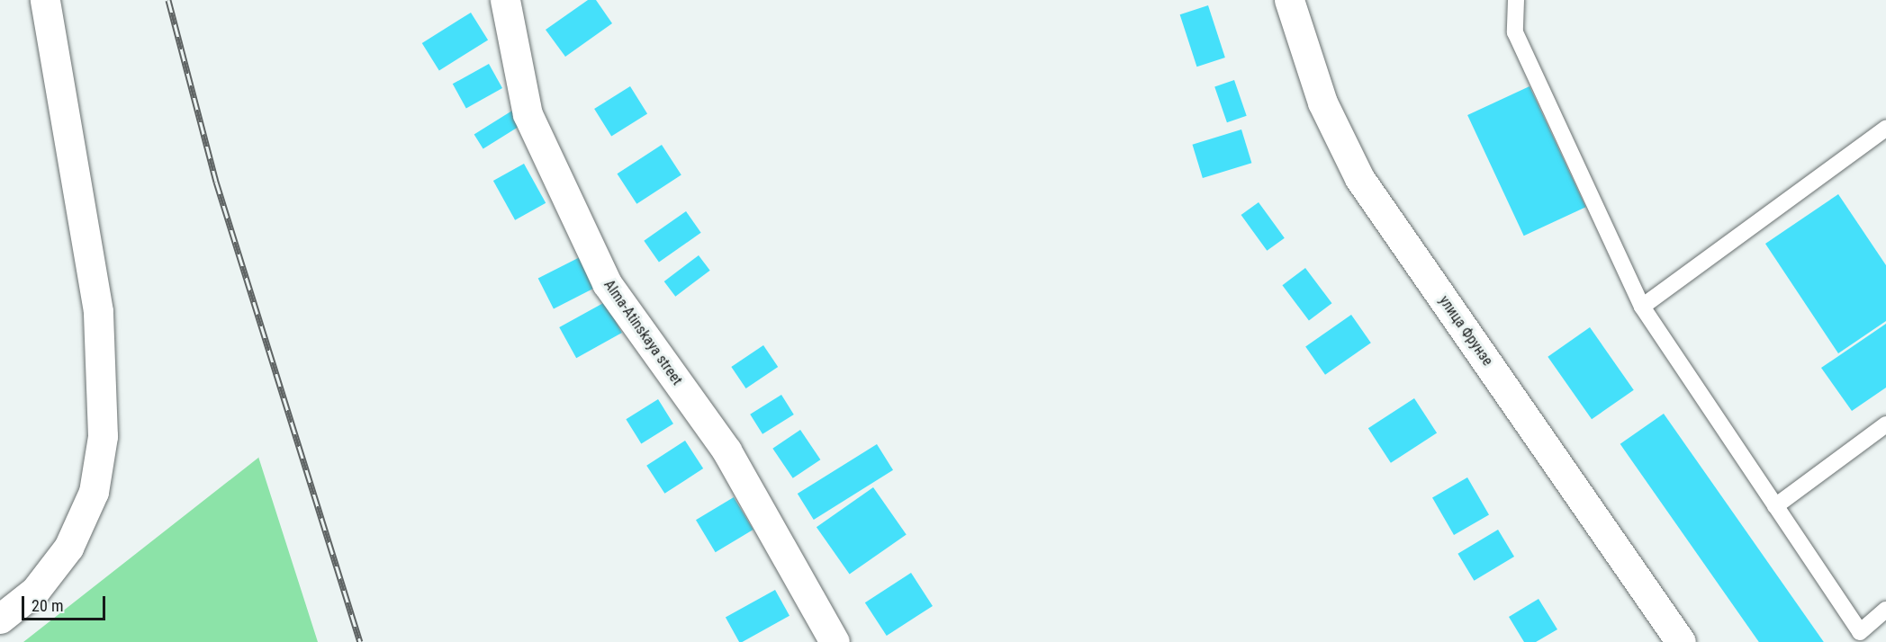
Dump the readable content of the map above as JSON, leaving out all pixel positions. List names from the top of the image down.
{
  "streets": {
    "street": ["улица Фрунзе", "Alma-Atinskaya street"]
  },
  "scale_bar": "20 m"
}
